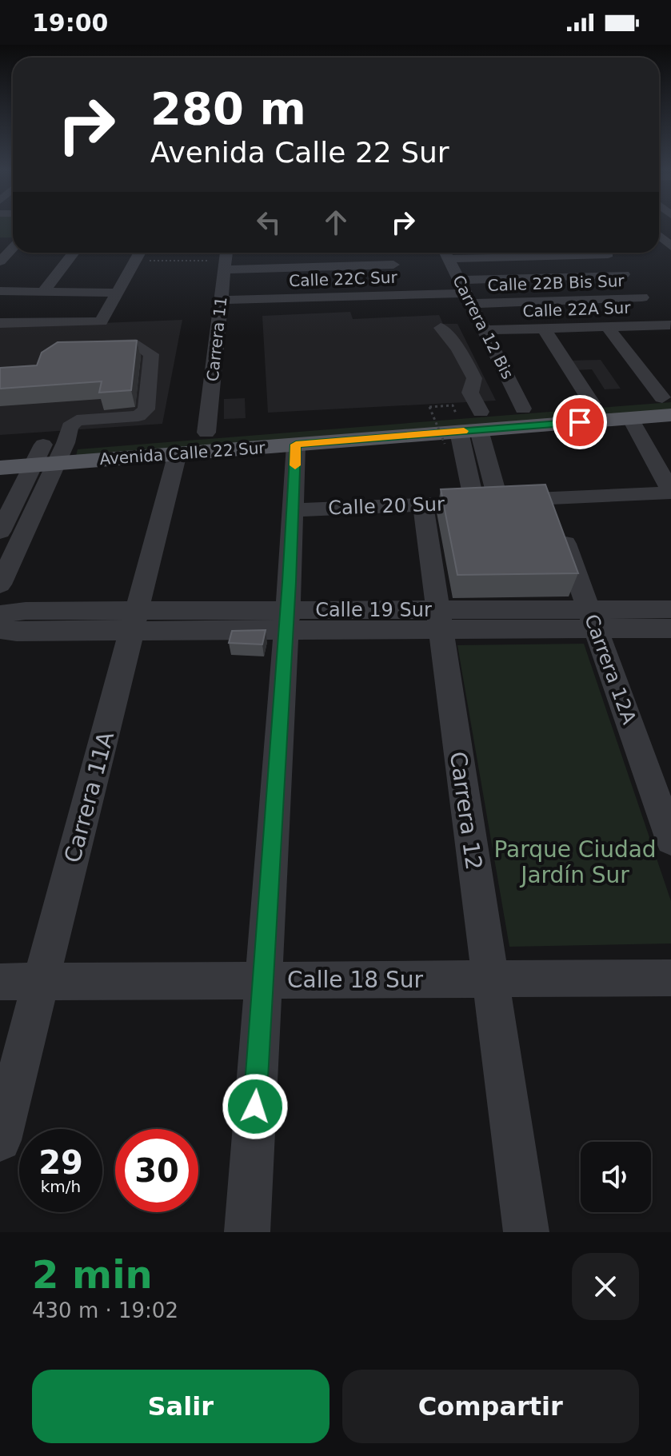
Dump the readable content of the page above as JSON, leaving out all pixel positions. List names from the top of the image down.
{
  "streets": {
    "main road": ["Avenida Calle 22 Sur"],
    "street": [
      "Calle 22C Sur",
      "Calle 22B Bis Sur",
      "Calle 22A Sur",
      "Carrera 12 Bis",
      "Carrera 11",
      "Calle 20 Sur",
      "Calle 19 Sur",
      "Carrera 12A",
      "Carrera 11A",
      "Carrera 12",
      "Calle 18 Sur"
    ]
  },
  "crossings": [
    ["Calle 22C Sur", "Calle 22B Bis Sur"],
    ["Calle 22C Sur", "Carrera 12 Bis"],
    ["Calle 22C Sur", "Carrera 11"],
    ["Calle 22B Bis Sur", "Carrera 12 Bis"],
    ["Calle 22A Sur", "Carrera 12 Bis"],
    ["Carrera 12 Bis", "Avenida Calle 22 Sur"],
    ["Carrera 11", "Avenida Calle 22 Sur"],
    ["Avenida Calle 22 Sur", "Carrera 11A"],
    ["Calle 20 Sur", "Carrera 12A"],
    ["Calle 20 Sur", "Carrera 12"],
    ["Calle 19 Sur", "Carrera 12A"],
    ["Calle 19 Sur", "Carrera 11A"],
    ["Calle 19 Sur", "Carrera 12"],
    ["Carrera 11A", "Calle 18 Sur"],
    ["Carrera 12", "Calle 18 Sur"]
  ],
  "parks": ["Parque Ciudad Jardín Sur"],
  "page": {
    "status": "19:00",
    "turn": ["280 m", "Avenida Calle 22 Sur"],
    "speed": "29 km/h",
    "limit": "30",
    "heading": ["2 min", "430 m · 19:02"],
    "buttons": ["Salir", "Compartir"]
  }
}
